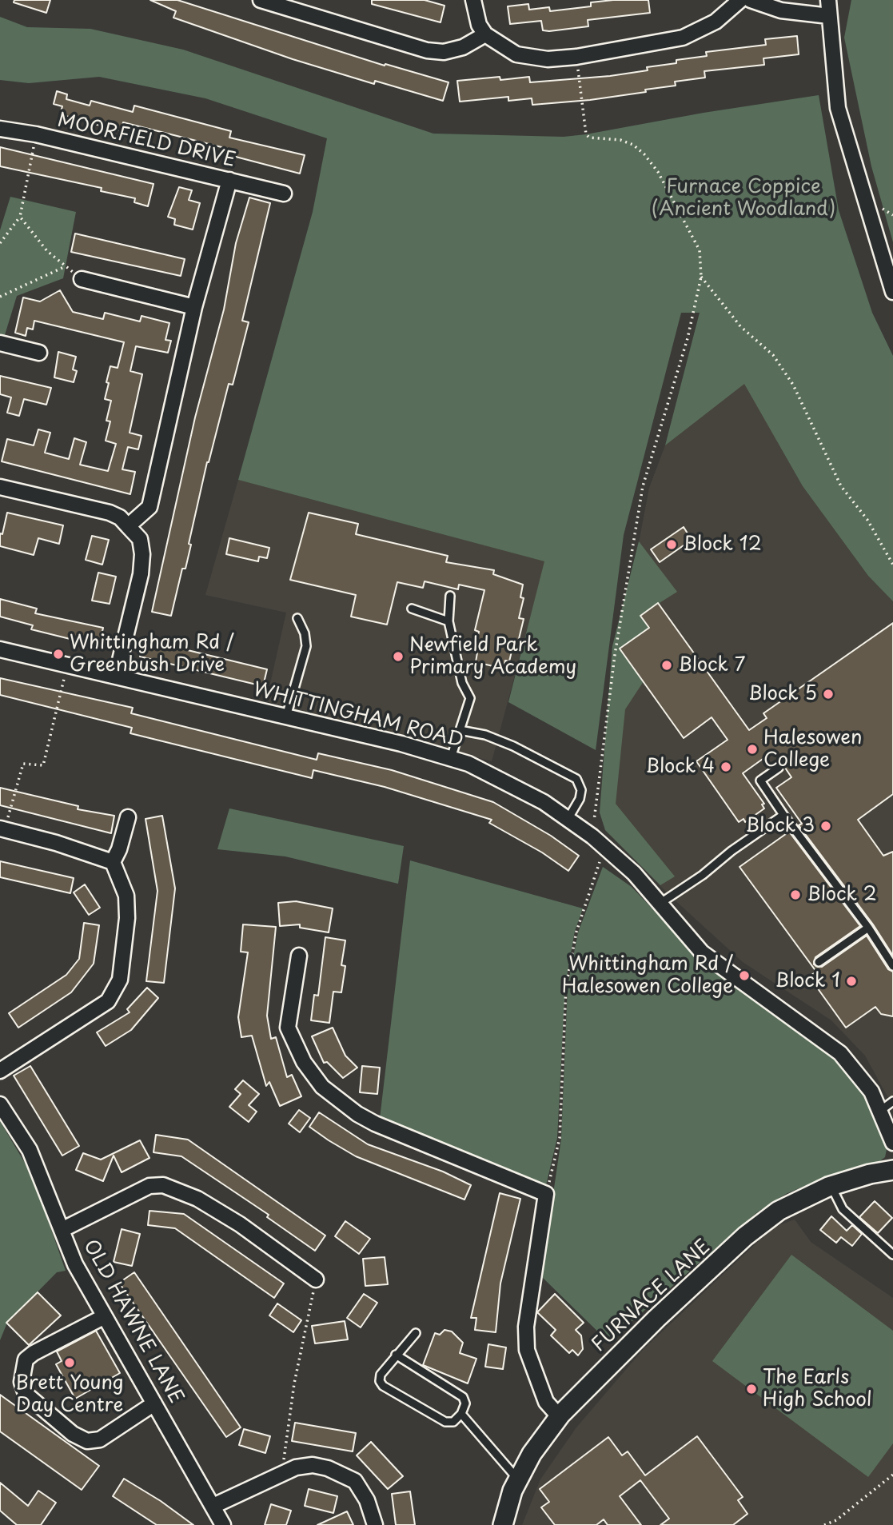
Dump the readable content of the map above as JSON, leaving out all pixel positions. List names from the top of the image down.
{
  "streets": {
    "street": [
      "MOORFIELD DRIVE",
      "WHITTINGHAM ROAD",
      "FURNACE LANE",
      "OLD HAWNE LANE"
    ]
  },
  "parks": ["Furnace Coppice (Ancient Woodland)"],
  "places": [
    "Block 12",
    "Whittingham Rd / Greenbush Drive",
    "Newfield Park Primary Academy",
    "Block 7",
    "Block 5",
    "Halesowen College",
    "Block 4",
    "Block 3",
    "Block 2",
    "Whittingham Rd / Halesowen College",
    "Block 1",
    "Brett Young Day Centre",
    "The Earls High School"
  ]
}
